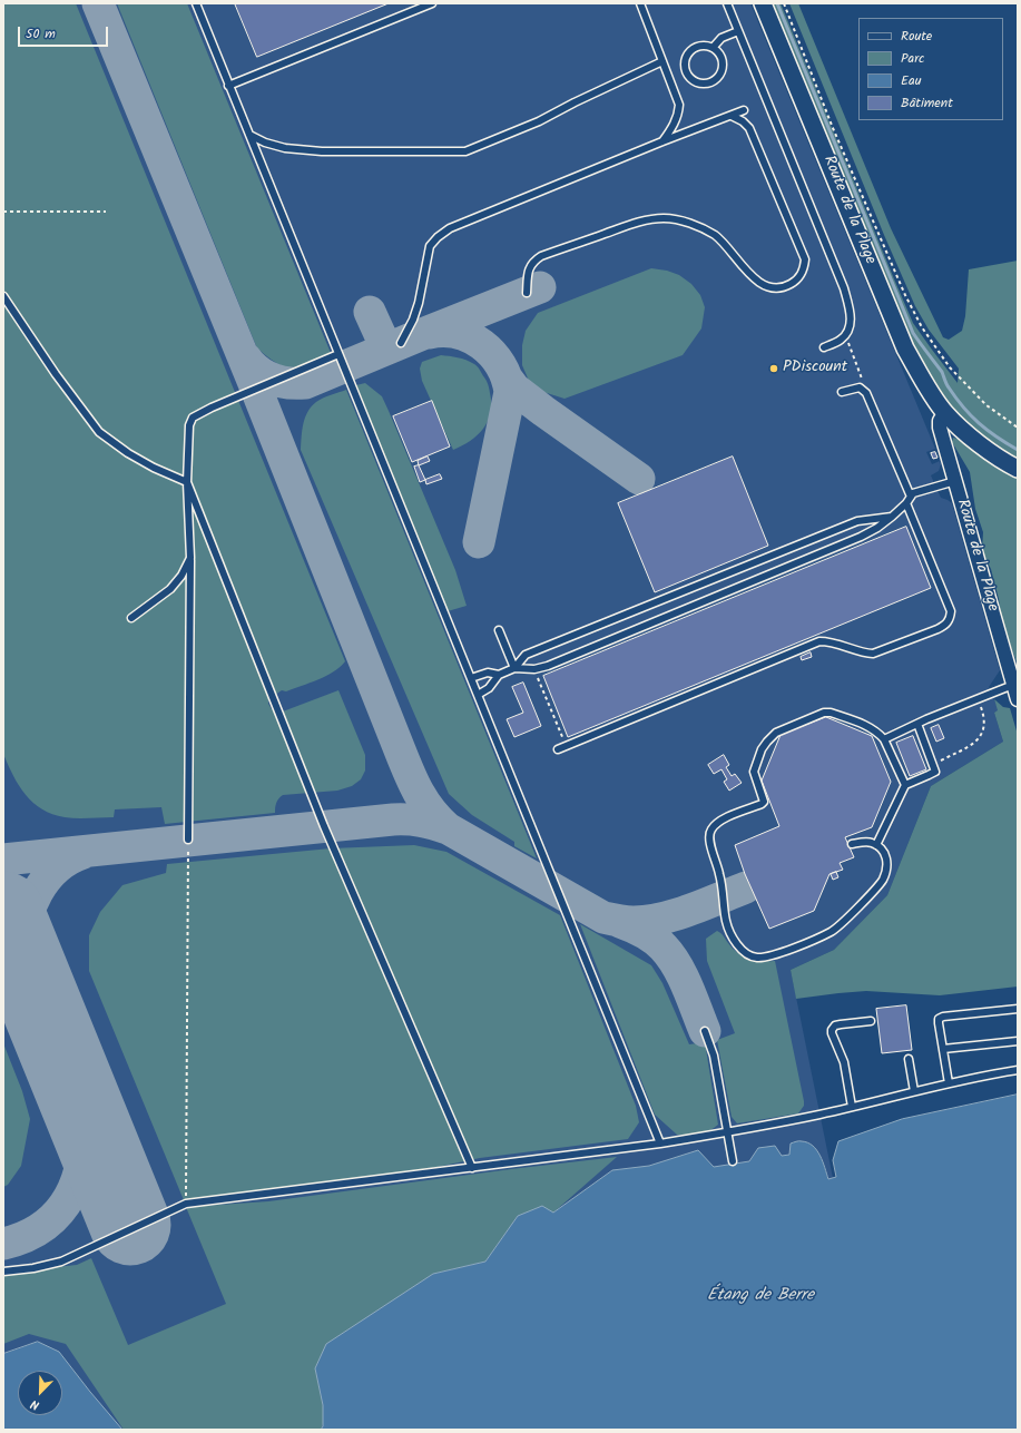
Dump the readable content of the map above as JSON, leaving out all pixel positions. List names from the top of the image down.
{
  "streets": {
    "street": ["Route de la Plage"]
  },
  "water": ["Étang de Berre"],
  "places": ["PDiscount"],
  "legend": [
    "Route",
    "Parc",
    "Eau",
    "Bâtiment"
  ],
  "scale_bar": "50 m",
  "north": "bottom left"
}
